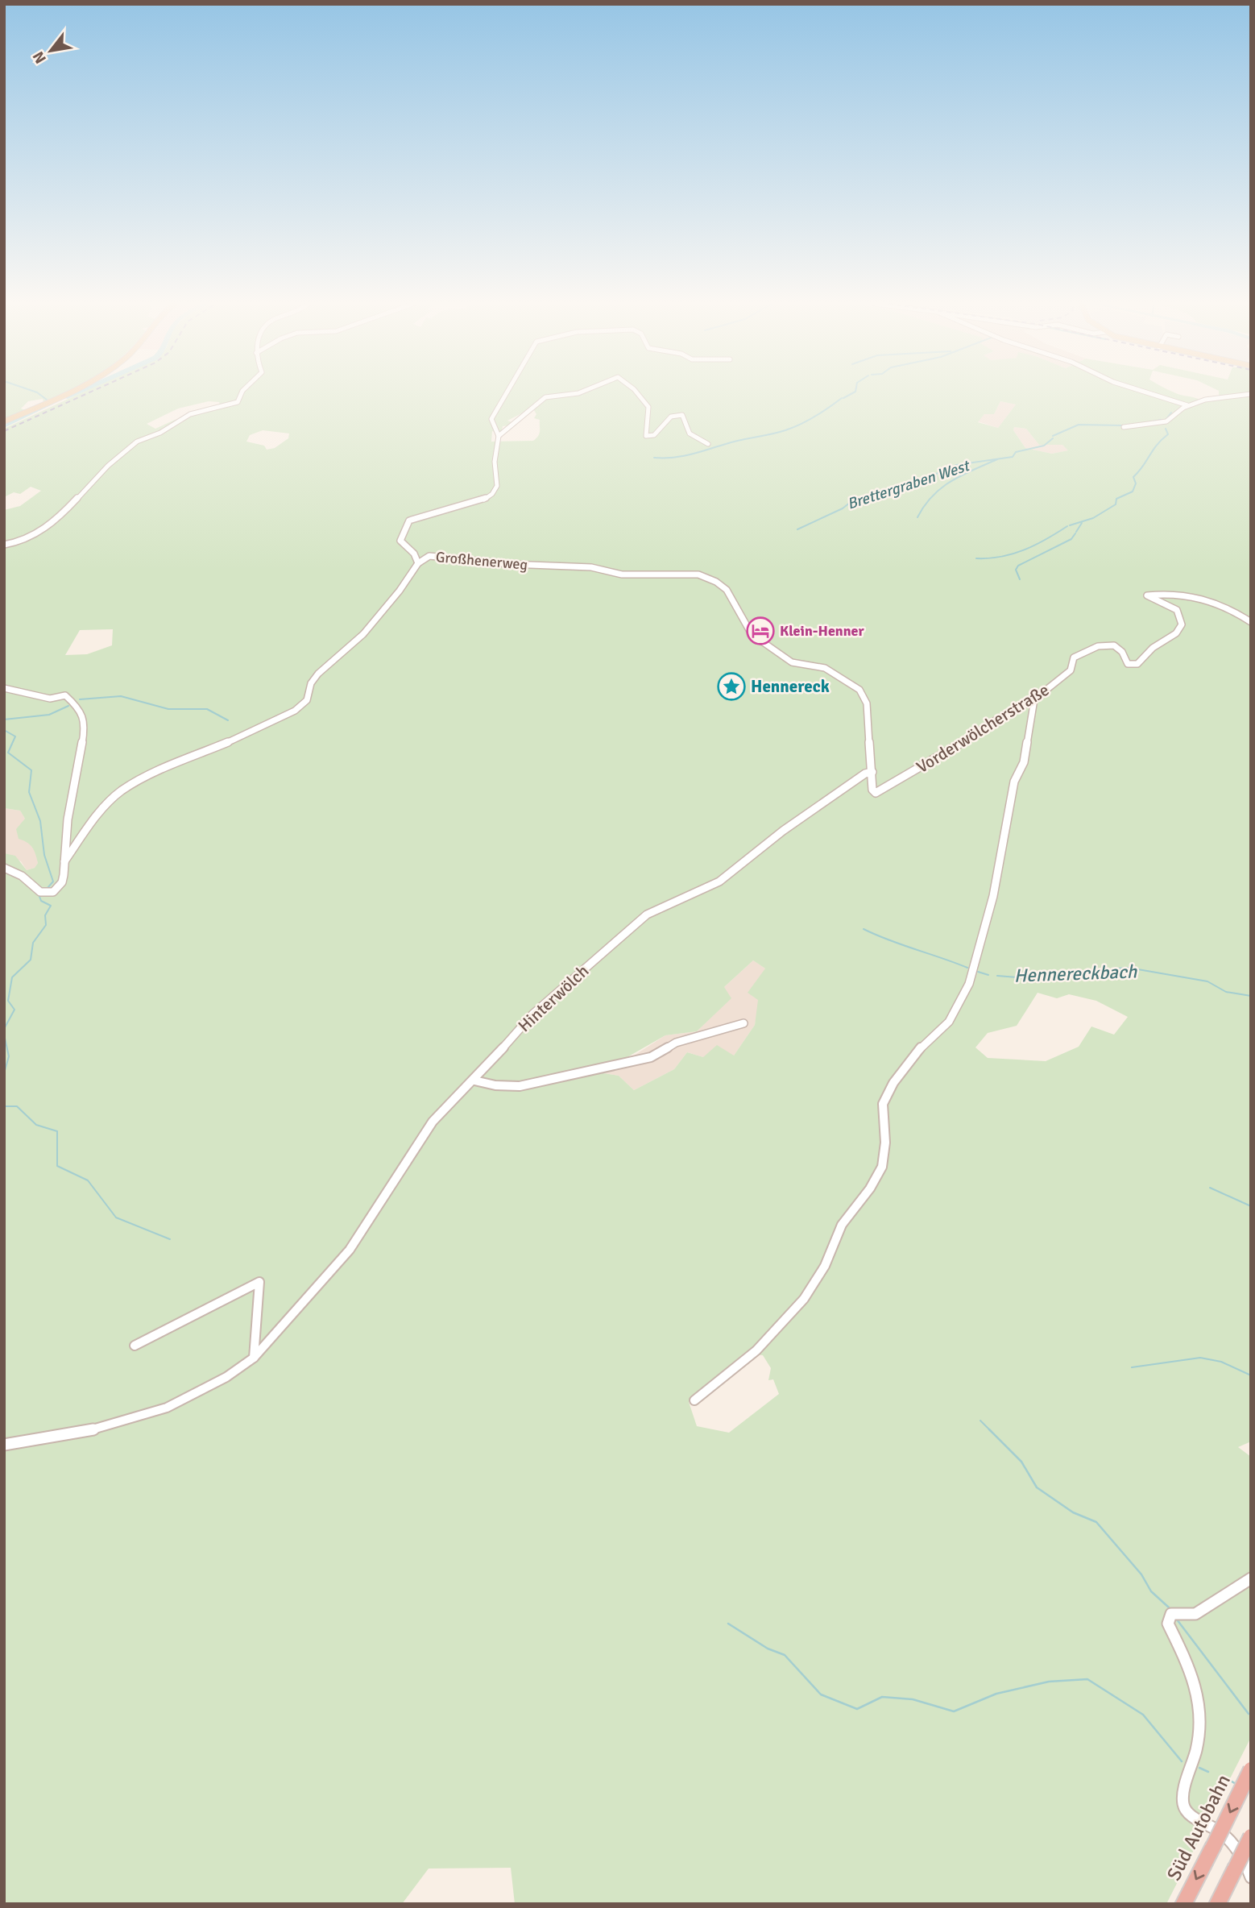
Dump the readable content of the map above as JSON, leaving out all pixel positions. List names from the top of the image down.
{
  "streets": {
    "highway": ["Süd Autobahn"],
    "street": ["Großhenerweg", "Vorderwölcherstraße", "Hinterwölch"]
  },
  "crossings": [
    ["Großhenerweg", "Vorderwölcherstraße"],
    ["Großhenerweg", "Hinterwölch"],
    ["Vorderwölcherstraße", "Hinterwölch"]
  ],
  "water": ["Brettergraben West", "Hennereckbach"],
  "places": {
    "hotel": ["Klein-Henner"],
    "place": ["Hennereck"]
  },
  "north": "bottom left"
}
